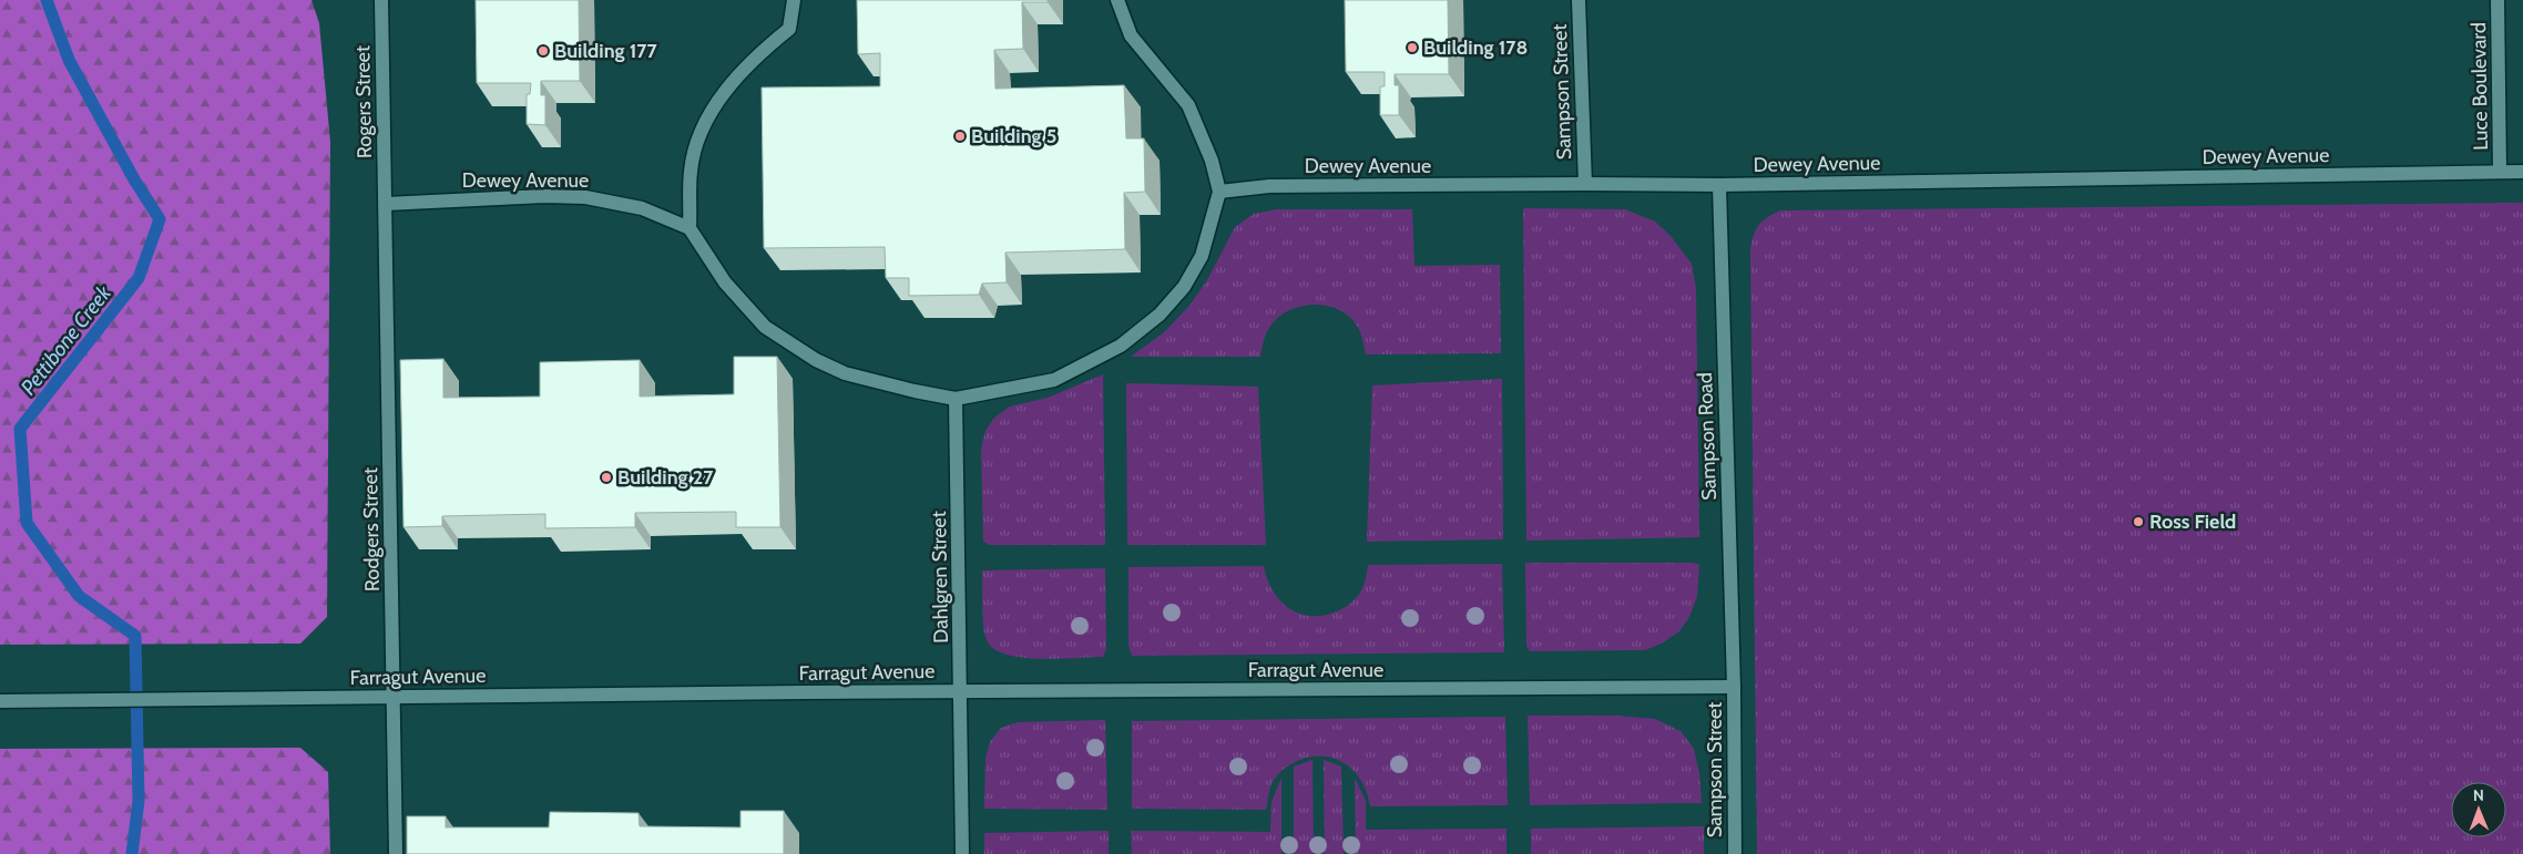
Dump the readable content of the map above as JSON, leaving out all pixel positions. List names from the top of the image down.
{
  "streets": {
    "street": [
      "Luce Boulevard",
      "Sampson Street",
      "Rogers Street",
      "Dewey Avenue",
      "Sampson Road",
      "Rodgers Street",
      "Dahlgren Street",
      "Farragut Avenue"
    ]
  },
  "crossings": [
    ["Luce Boulevard", "Dewey Avenue"],
    ["Sampson Street", "Dewey Avenue"],
    ["Sampson Street", "Sampson Road"],
    ["Sampson Street", "Farragut Avenue"],
    ["Rogers Street", "Dewey Avenue"],
    ["Rogers Street", "Rodgers Street"],
    ["Dewey Avenue", "Sampson Road"],
    ["Dewey Avenue", "Rodgers Street"],
    ["Sampson Road", "Farragut Avenue"],
    ["Rodgers Street", "Farragut Avenue"],
    ["Dahlgren Street", "Farragut Avenue"]
  ],
  "water": ["Pettibone Creek"],
  "places": [
    "Building 178",
    "Building 177",
    "Building 5",
    "Building 27",
    "Ross Field"
  ],
  "north": "top"
}
